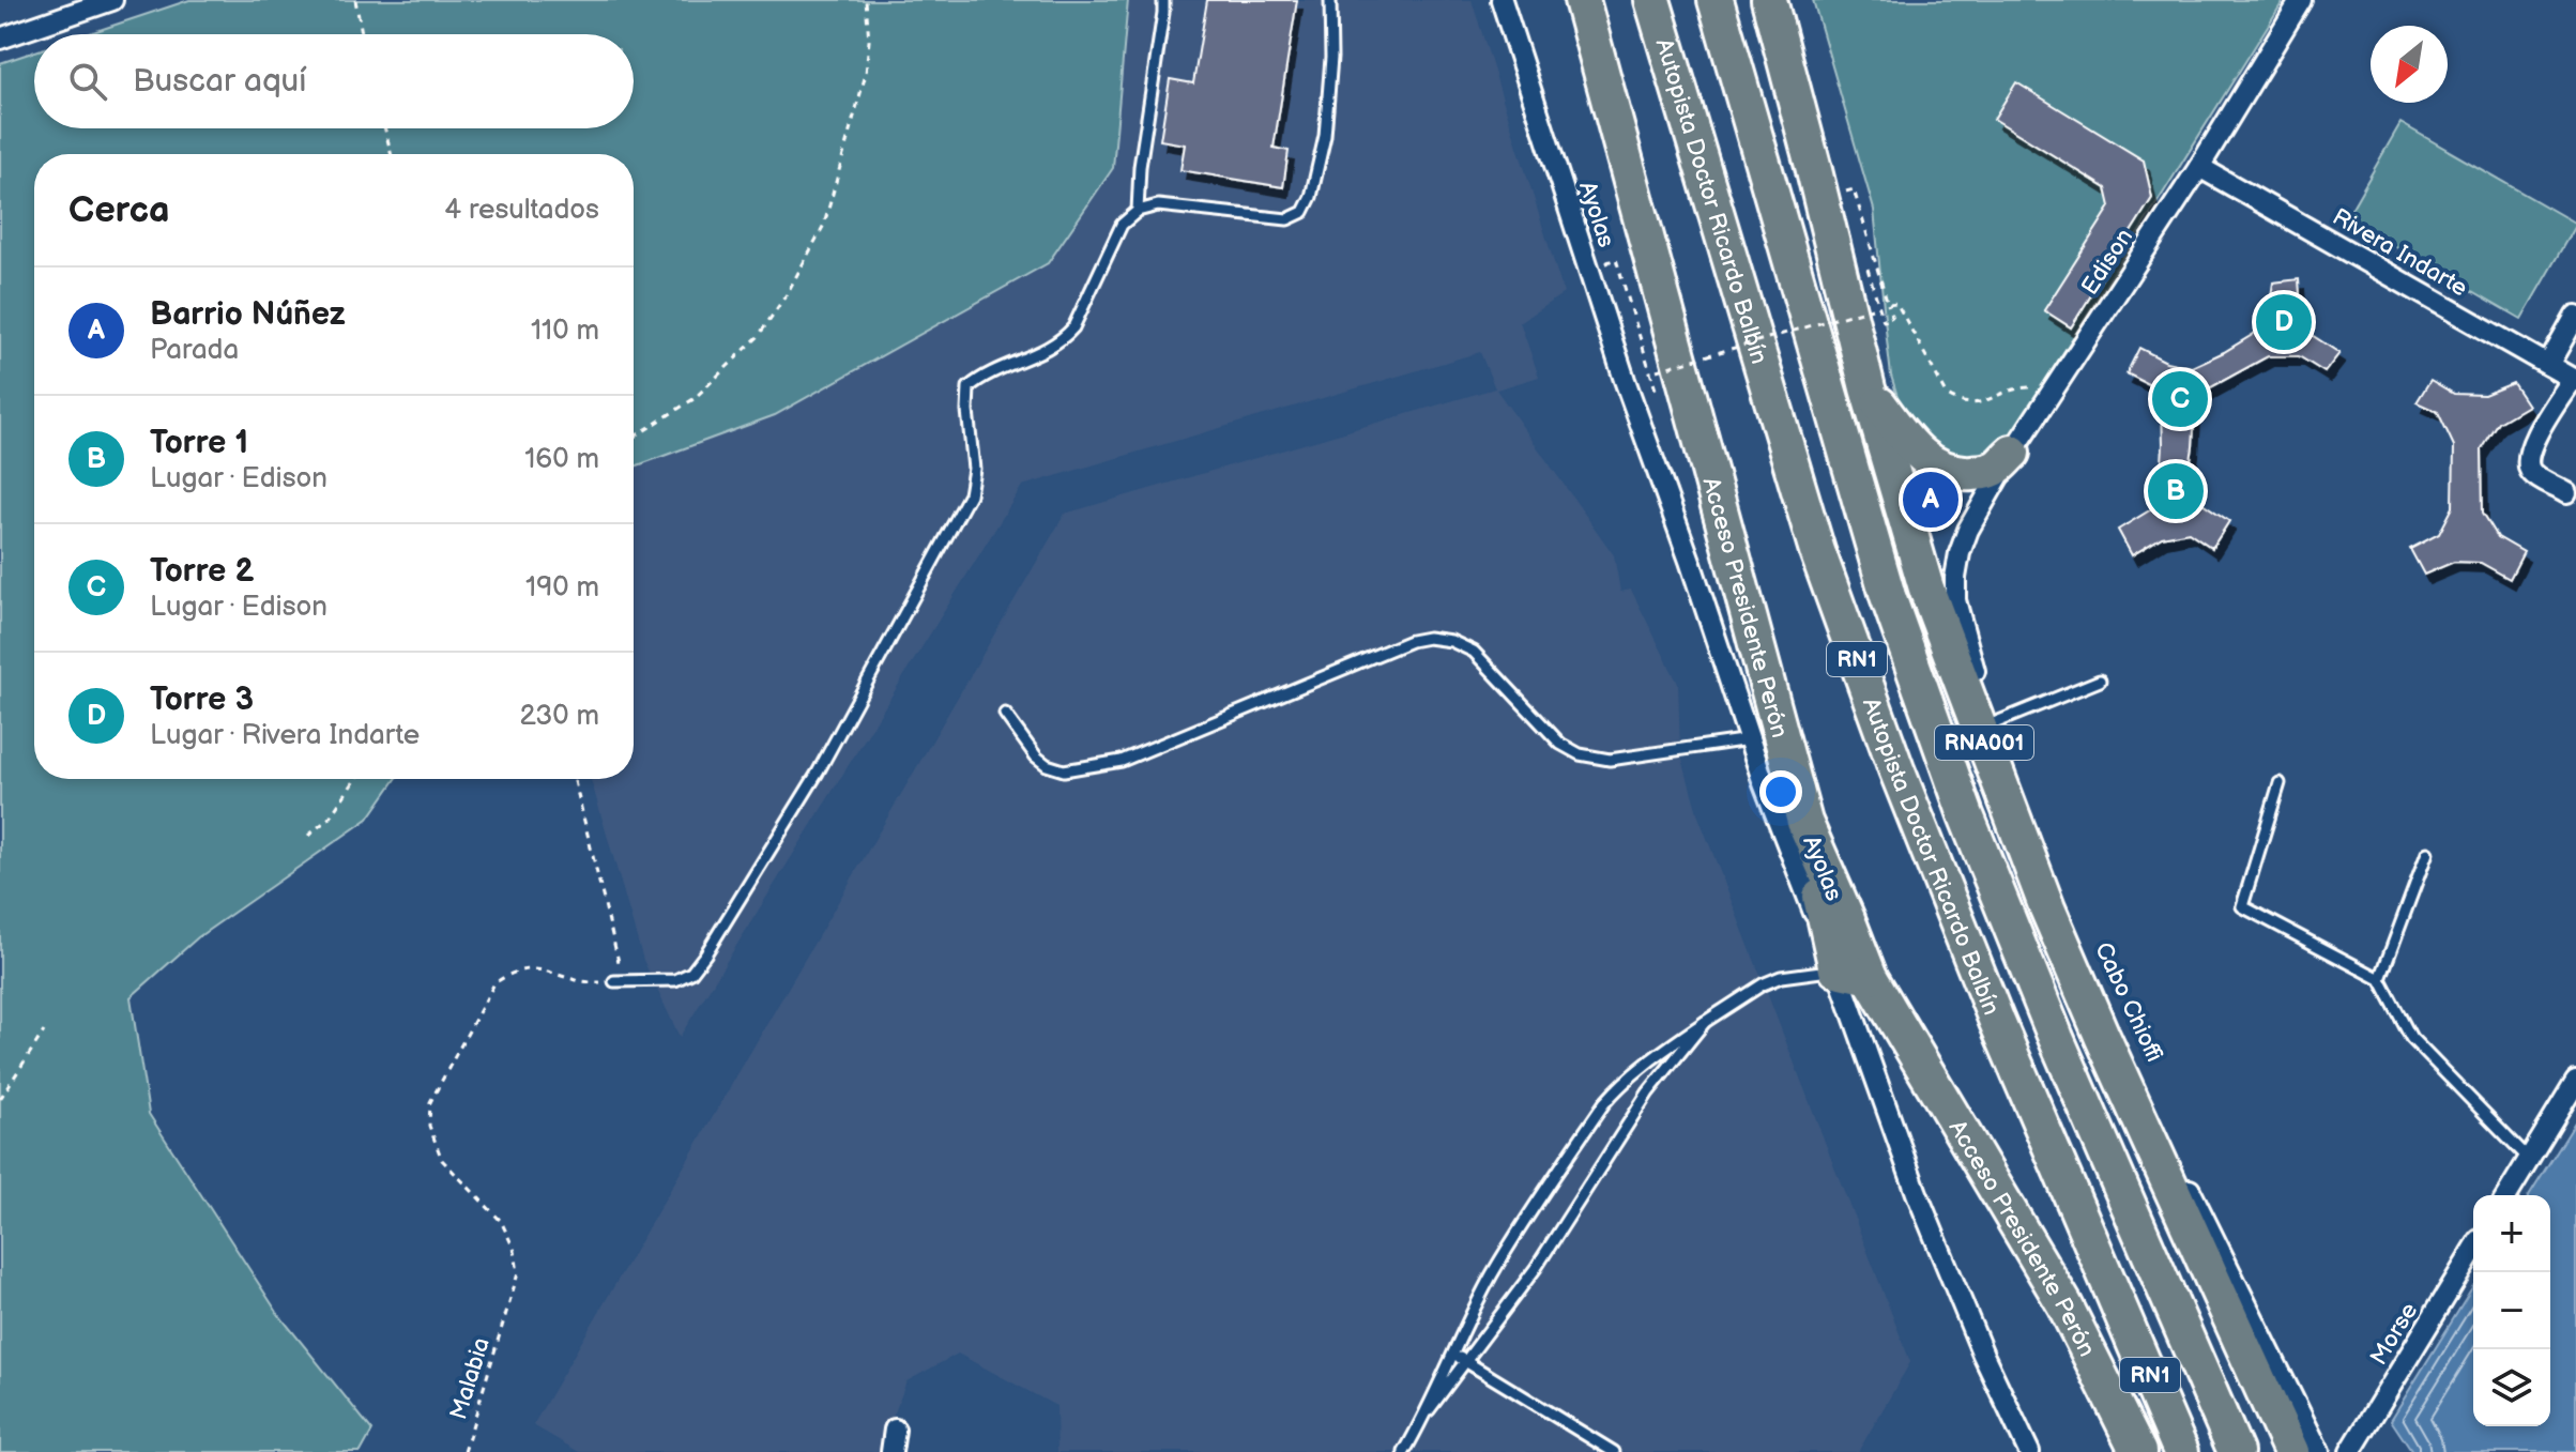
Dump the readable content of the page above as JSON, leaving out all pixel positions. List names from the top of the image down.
{
  "streets": {
    "highway": [
      "Autopista Doctor Ricardo Balbín",
      "Acceso Presidente Perón",
      "RN1",
      "RNA001"
    ],
    "street": [
      "Ayolas",
      "Rivera Indarte",
      "Edison",
      "Cabo Chioffi",
      "Morse"
    ],
    "path": ["Malabia"]
  },
  "crossings": [
    ["Ayolas", "Acceso Presidente Perón"],
    ["Rivera Indarte", "Edison"],
    ["Edison", "Cabo Chioffi"]
  ],
  "north": "bottom left",
  "page": {
    "search": "Buscar aquí",
    "heading": ["Cerca", "4 resultados"],
    "list": [
      {
        "mark": "A",
        "name": "Barrio Núñez",
        "note": "Parada",
        "value": "110 m"
      },
      {
        "mark": "B",
        "name": "Torre 1",
        "note": "Lugar · Edison",
        "value": "160 m"
      },
      {
        "mark": "C",
        "name": "Torre 2",
        "note": "Lugar · Edison",
        "value": "190 m"
      },
      {
        "mark": "D",
        "name": "Torre 3",
        "note": "Lugar · Rivera Indarte",
        "value": "230 m"
      }
    ],
    "pins": [
      "D",
      "C",
      "B",
      "A"
    ],
    "map_buttons": ["+", "−"]
  }
}
